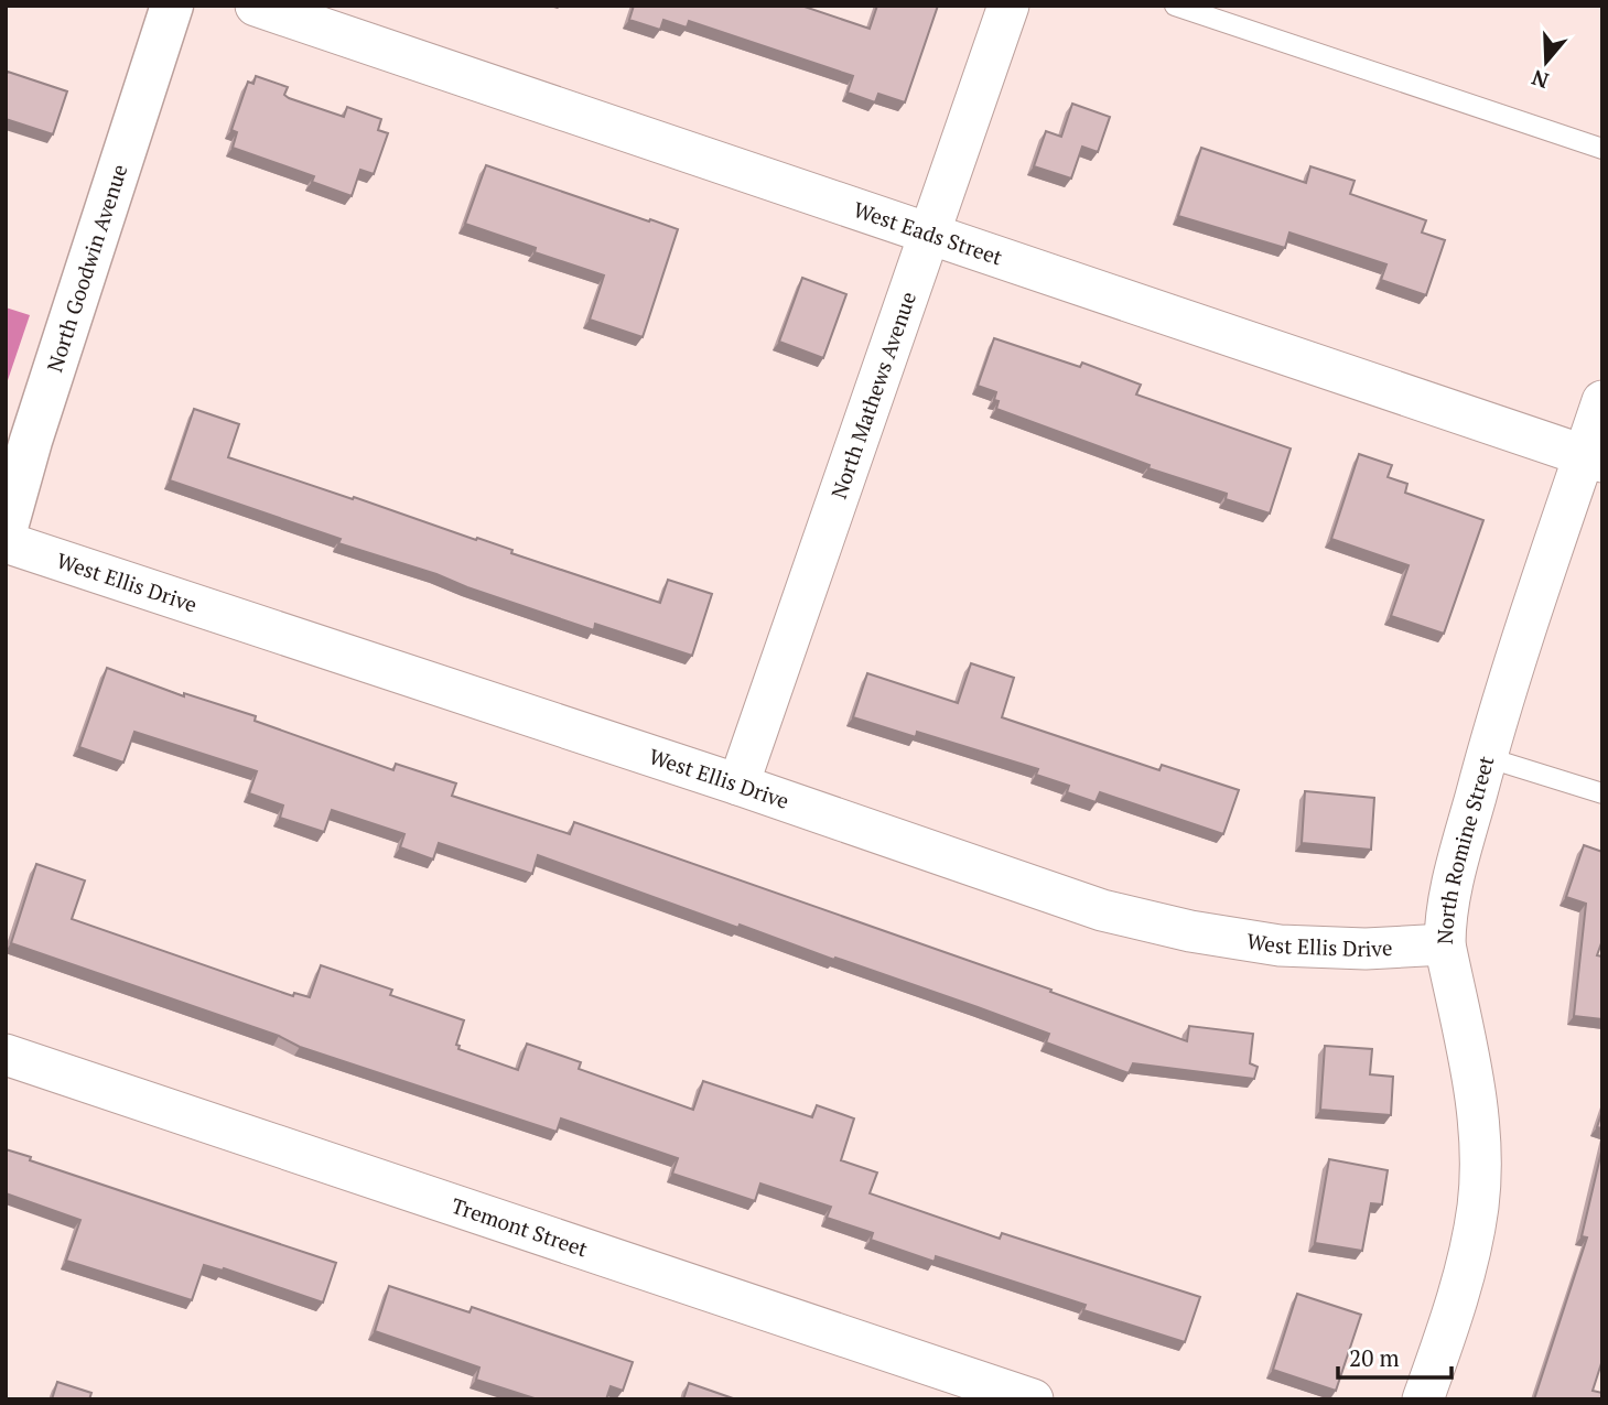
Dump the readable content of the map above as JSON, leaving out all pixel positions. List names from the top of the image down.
{
  "streets": {
    "street": [
      "West Eads Street",
      "North Goodwin Avenue",
      "North Mathews Avenue",
      "West Ellis Drive",
      "North Romine Street",
      "Tremont Street"
    ]
  },
  "crossings": [
    ["West Eads Street", "North Mathews Avenue"],
    ["West Eads Street", "North Romine Street"],
    ["North Mathews Avenue", "West Ellis Drive"],
    ["West Ellis Drive", "North Romine Street"]
  ],
  "scale_bar": "20 m",
  "north": "bottom"
}
